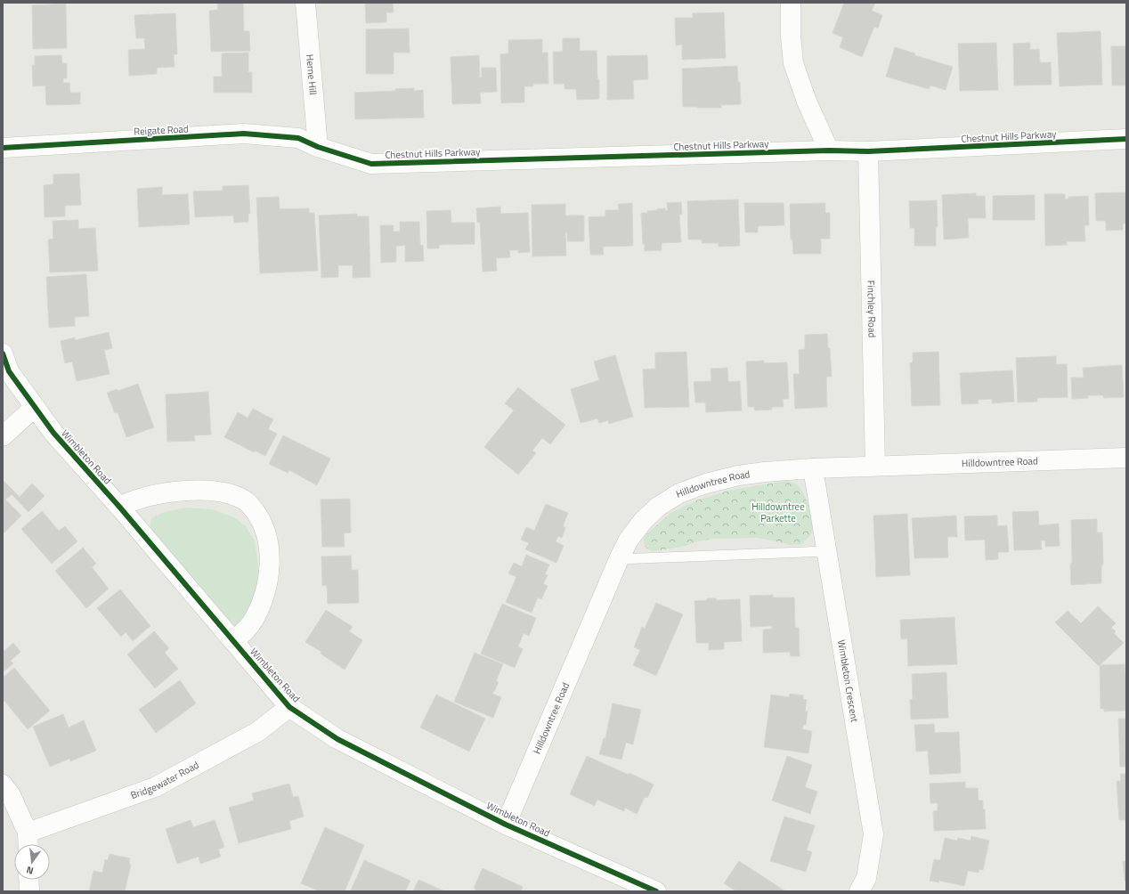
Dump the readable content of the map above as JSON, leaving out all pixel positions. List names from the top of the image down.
{
  "streets": {
    "street": [
      "Herne Hill",
      "Reigate Road",
      "Chestnut Hills Parkway",
      "Finchley Road",
      "Wimbleton Road",
      "Hilldowntree Road",
      "Wimbleton Crescent",
      "Bridgewater Road"
    ]
  },
  "crossings": [
    ["Herne Hill", "Reigate Road"],
    ["Herne Hill", "Chestnut Hills Parkway"],
    ["Reigate Road", "Chestnut Hills Parkway"],
    ["Chestnut Hills Parkway", "Finchley Road"],
    ["Finchley Road", "Hilldowntree Road"],
    ["Wimbleton Road", "Hilldowntree Road"],
    ["Wimbleton Road", "Bridgewater Road"],
    ["Hilldowntree Road", "Wimbleton Crescent"]
  ],
  "parks": ["Hilldowntree Parkette"],
  "north": "bottom"
}
